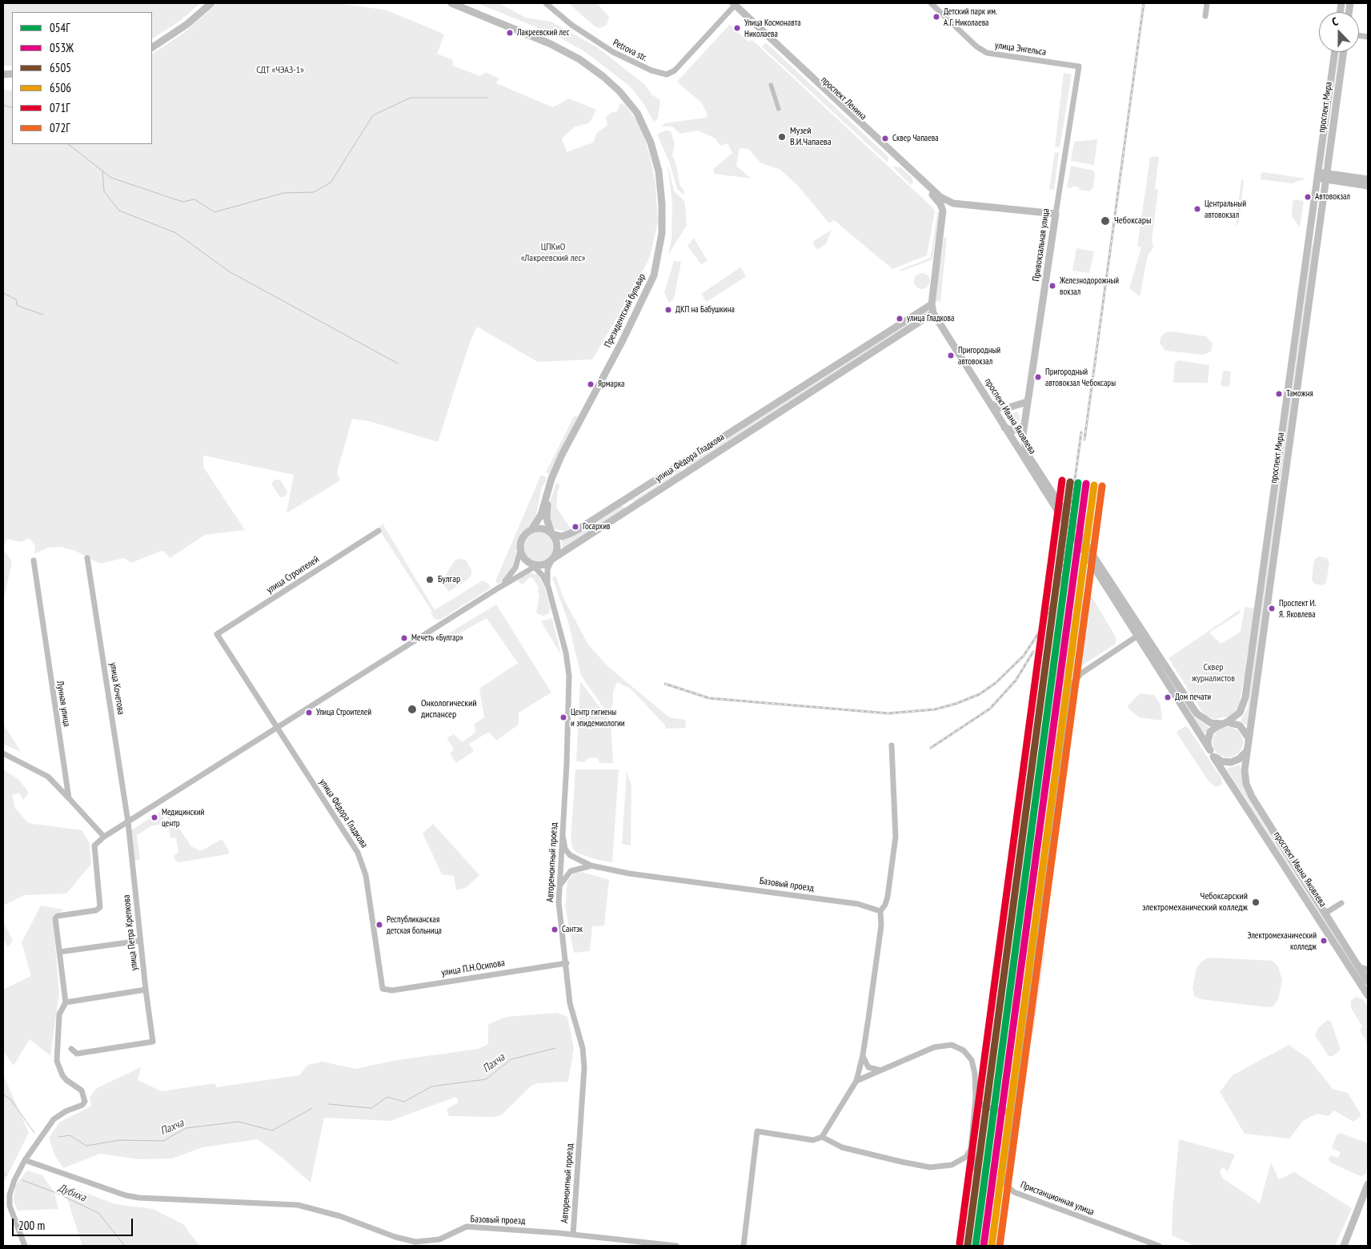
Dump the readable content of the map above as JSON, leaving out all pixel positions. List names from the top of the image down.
{
  "streets": {
    "main road": [
      "проспект Ленина",
      "проспект Мира",
      "Привокзальная улица",
      "Президентский бульвар",
      "проспект Ивана Яковлева",
      "улица Фёдора Гладкова"
    ],
    "street": [
      "улица Энгельса",
      "Petrova str.",
      "улица Строителей",
      "улица Кочетова",
      "Лунная улица",
      "Авторемонтный проезд",
      "Базовый проезд",
      "улица Петра Крепкова",
      "улица П.Н.Осипова",
      "Пристанционная улица"
    ]
  },
  "crossings": [
    ["улица Энгельса", "Привокзальная улица"],
    ["Petrova str.", "проспект Ленина"],
    ["проспект Ленина", "Привокзальная улица"],
    ["проспект Мира", "проспект Ивана Яковлева"],
    ["Привокзальная улица", "проспект Ивана Яковлева"],
    ["Президентский бульвар", "улица Фёдора Гладкова"],
    ["Президентский бульвар", "Авторемонтный проезд"],
    ["проспект Ивана Яковлева", "улица Фёдора Гладкова"],
    ["проспект Ивана Яковлева", "Пристанционная улица"],
    ["улица Фёдора Гладкова", "улица Строителей"],
    ["улица Фёдора Гладкова", "Авторемонтный проезд"],
    ["улица Фёдора Гладкова", "улица П.Н.Осипова"],
    ["улица Кочетова", "улица Петра Крепкова"],
    ["Авторемонтный проезд", "Базовый проезд"],
    ["Авторемонтный проезд", "улица П.Н.Осипова"]
  ],
  "water": ["Пахча", "Дубиха"],
  "parks": ["СДТ «ЧЭАЗ-1»", "ЦПКиО «Лакреевский лес»", "Сквер журналистов"],
  "places": [
    "Детский парк им. А.Г. Николаева",
    "Улица Космонавта Николаева",
    "Лакреевский лес",
    "Музей В.И.Чапаева",
    "Сквер Чапаева",
    "Автовокзал",
    "Центральный автовокзал",
    "Чебоксары",
    "Железнодорожный вокзал",
    "ДКП на Бабушкина",
    "улица Гладкова",
    "Пригородный автовокзал",
    "Пригородный автовокзал Чебоксары",
    "Ярмарка",
    "Таможня",
    "Госархив",
    "Булгар",
    "Проспект И. Я. Яковлева",
    "Мечеть «Булгар»",
    "Дом печати",
    "Онкологический диспансер",
    "Улица Строителей",
    "Центр гигиены и эпидемиологии",
    "Медицинский центр",
    "Чебоксарский электромеханический колледж",
    "Республиканская детская больница",
    "Сантэк",
    "Электромеханический колледж"
  ],
  "lines": [
    "transit line 071Г",
    "transit line 6505",
    "transit line 054Г",
    "transit line 053Ж",
    "transit line 6506",
    "transit line 072Г"
  ],
  "legend": [
    "054Г",
    "053Ж",
    "6505",
    "6506",
    "071Г",
    "072Г"
  ],
  "scale_bar": "200 m",
  "north": "top"
}
